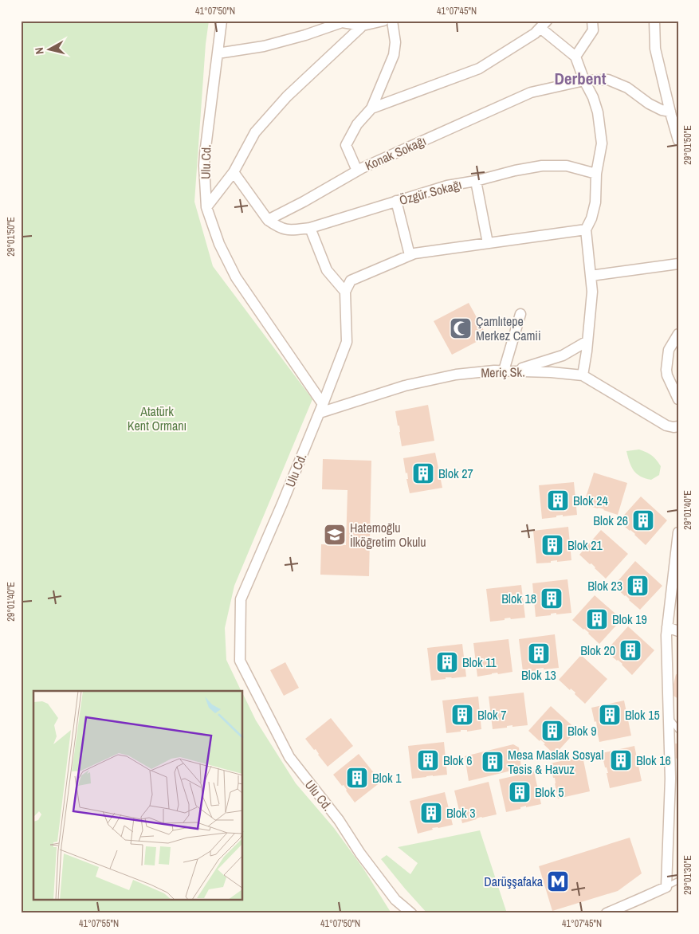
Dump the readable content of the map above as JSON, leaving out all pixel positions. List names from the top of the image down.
{
  "streets": {
    "street": [
      "Konak Sokağı",
      "Ulu Cd.",
      "Özgür Sokağı",
      "Meriç Sk."
    ]
  },
  "crossings": [
    ["Konak Sokağı", "Özgür Sokağı"],
    ["Ulu Cd.", "Meriç Sk."]
  ],
  "districts": ["Derbent"],
  "parks": ["Atatürk Kent Ormanı"],
  "places": {
    "mosque": ["Çamlıtepe Merkez Camii"],
    "building": [
      "Blok 27",
      "Blok 24",
      "Blok 26",
      "Blok 21",
      "Blok 23",
      "Blok 18",
      "Blok 19",
      "Blok 20",
      "Blok 13",
      "Blok 11",
      "Blok 7",
      "Blok 15",
      "Blok 9",
      "Blok 6",
      "Blok 16",
      "Mesa Maslak Sosyal Tesis & Havuz",
      "Blok 1",
      "Blok 5",
      "Blok 3"
    ],
    "school or university": ["Hatemoğlu İlköğretim Okulu"],
    "metro station": ["Darüşşafaka"]
  },
  "north": "left",
  "coordinates": [
    "41°07'50\"N",
    "41°07'45\"N",
    "29°01'50\"E",
    "29°01'40\"E",
    "29°01'30\"E",
    "41°07'55\"N"
  ]
}
